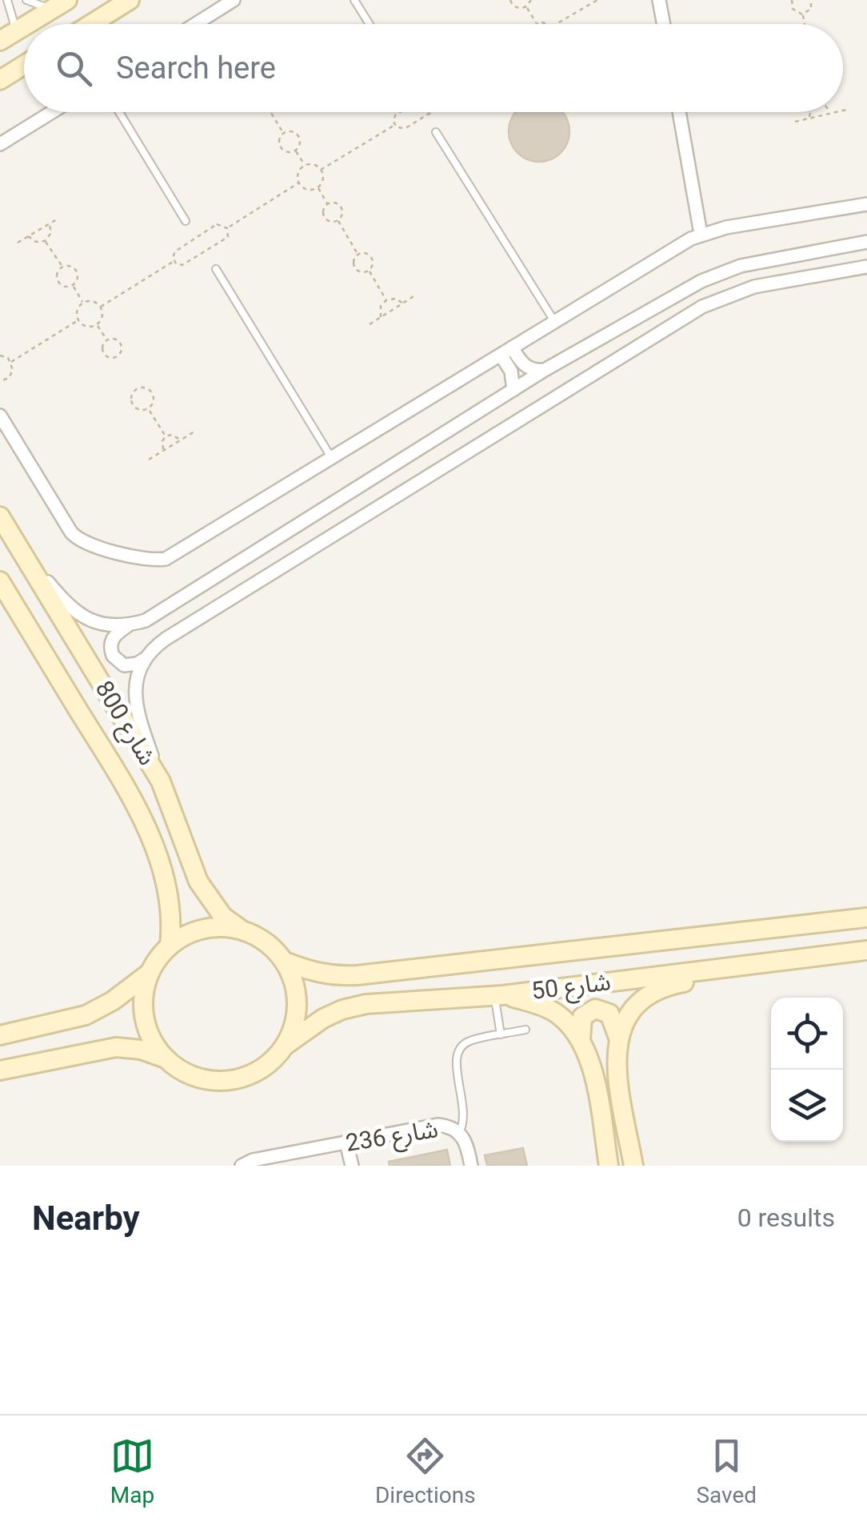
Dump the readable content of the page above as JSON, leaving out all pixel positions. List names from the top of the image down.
{
  "streets": {
    "main road": ["شارع 800", "شارع 50"],
    "street": ["شارع 236"]
  },
  "crossings": [
    ["شارع 800", "شارع 50"]
  ],
  "page": {
    "search": "Search here",
    "heading": ["Nearby", "0 results"],
    "nav": ["Map", "Directions", "Saved"]
  }
}
